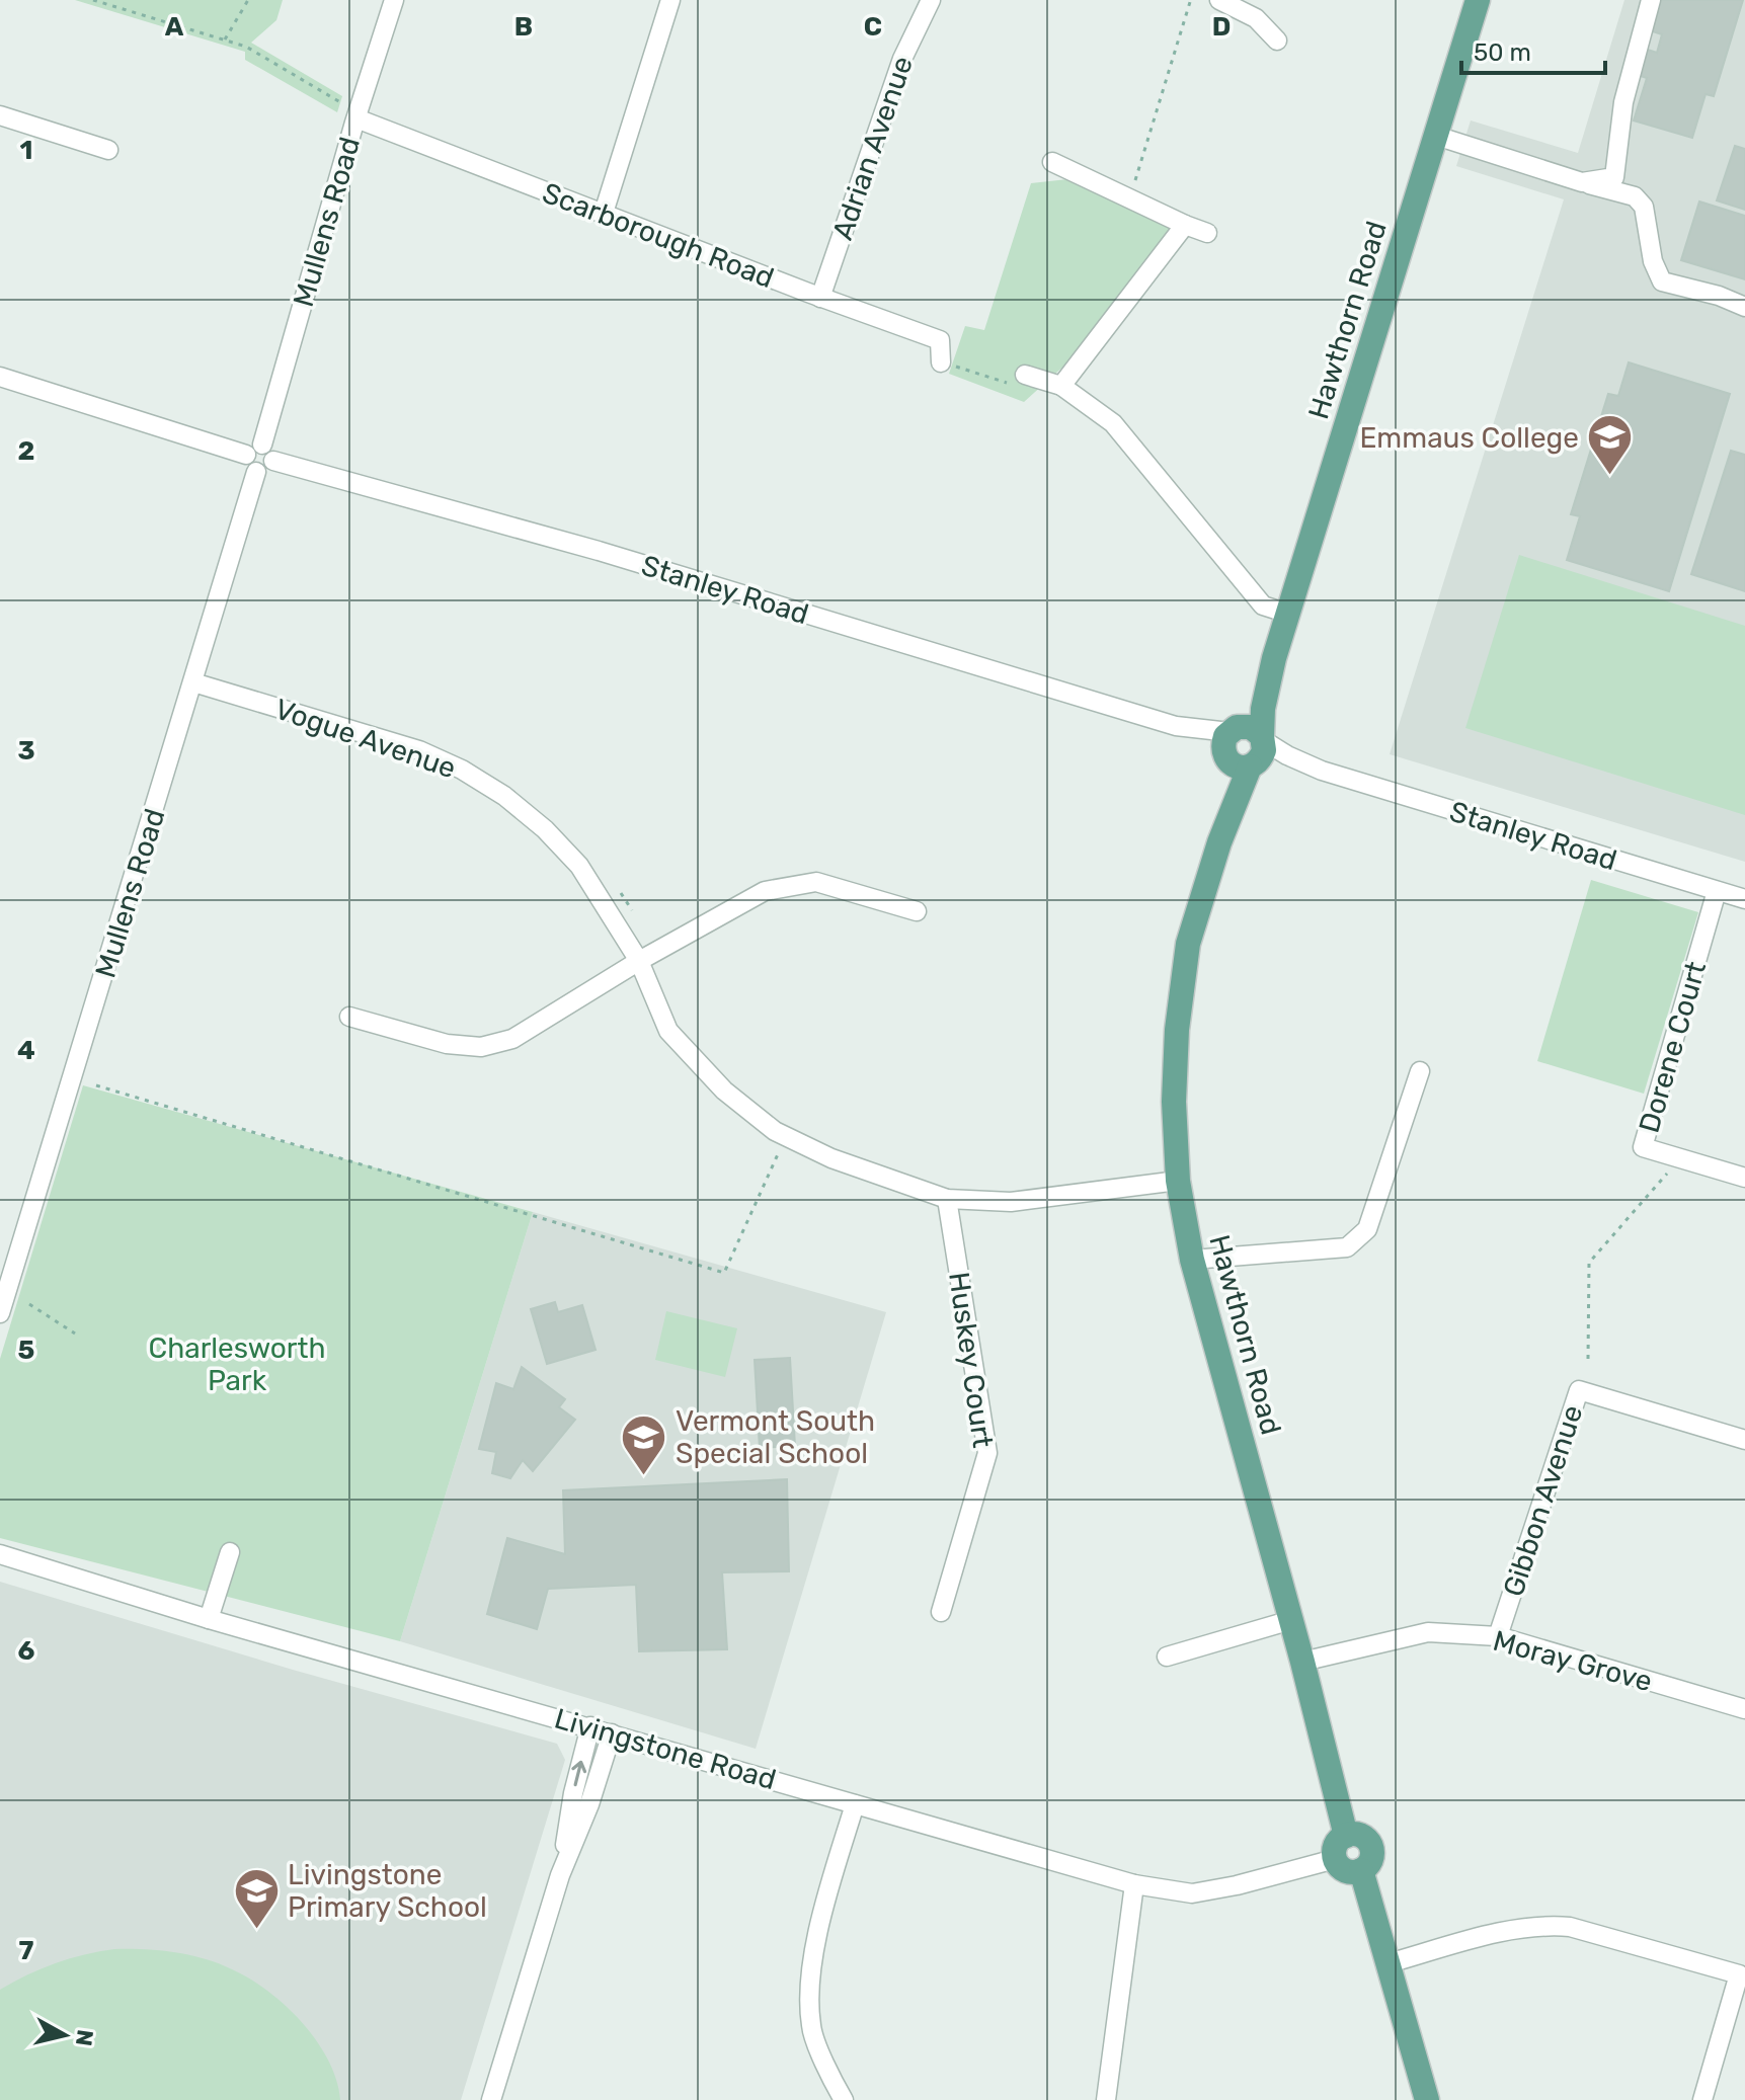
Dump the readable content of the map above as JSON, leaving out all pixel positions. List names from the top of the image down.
{
  "streets": {
    "main road": ["Hawthorn Road"],
    "street": [
      "Adrian Avenue",
      "Mullens Road",
      "Scarborough Road",
      "Stanley Road",
      "Vogue Avenue",
      "Dorene Court",
      "Huskey Court",
      "Gibbon Avenue",
      "Moray Grove",
      "Livingstone Road"
    ]
  },
  "crossings": [
    ["Adrian Avenue", "Scarborough Road"],
    ["Mullens Road", "Scarborough Road"],
    ["Mullens Road", "Stanley Road"],
    ["Mullens Road", "Vogue Avenue"],
    ["Hawthorn Road", "Stanley Road"],
    ["Hawthorn Road", "Vogue Avenue"],
    ["Hawthorn Road", "Moray Grove"],
    ["Hawthorn Road", "Livingstone Road"],
    ["Stanley Road", "Dorene Court"],
    ["Vogue Avenue", "Huskey Court"],
    ["Gibbon Avenue", "Moray Grove"]
  ],
  "parks": ["Charlesworth Park"],
  "places": {
    "school or university": ["Emmaus College", "Vermont South Special School", "Livingstone Primary School"]
  },
  "scale_bar": "50 m",
  "north": "right",
  "grid": {
    "columns": [
      "A",
      "B",
      "C",
      "D"
    ],
    "rows": [
      "1",
      "2",
      "3",
      "4",
      "5",
      "6",
      "7"
    ]
  }
}
